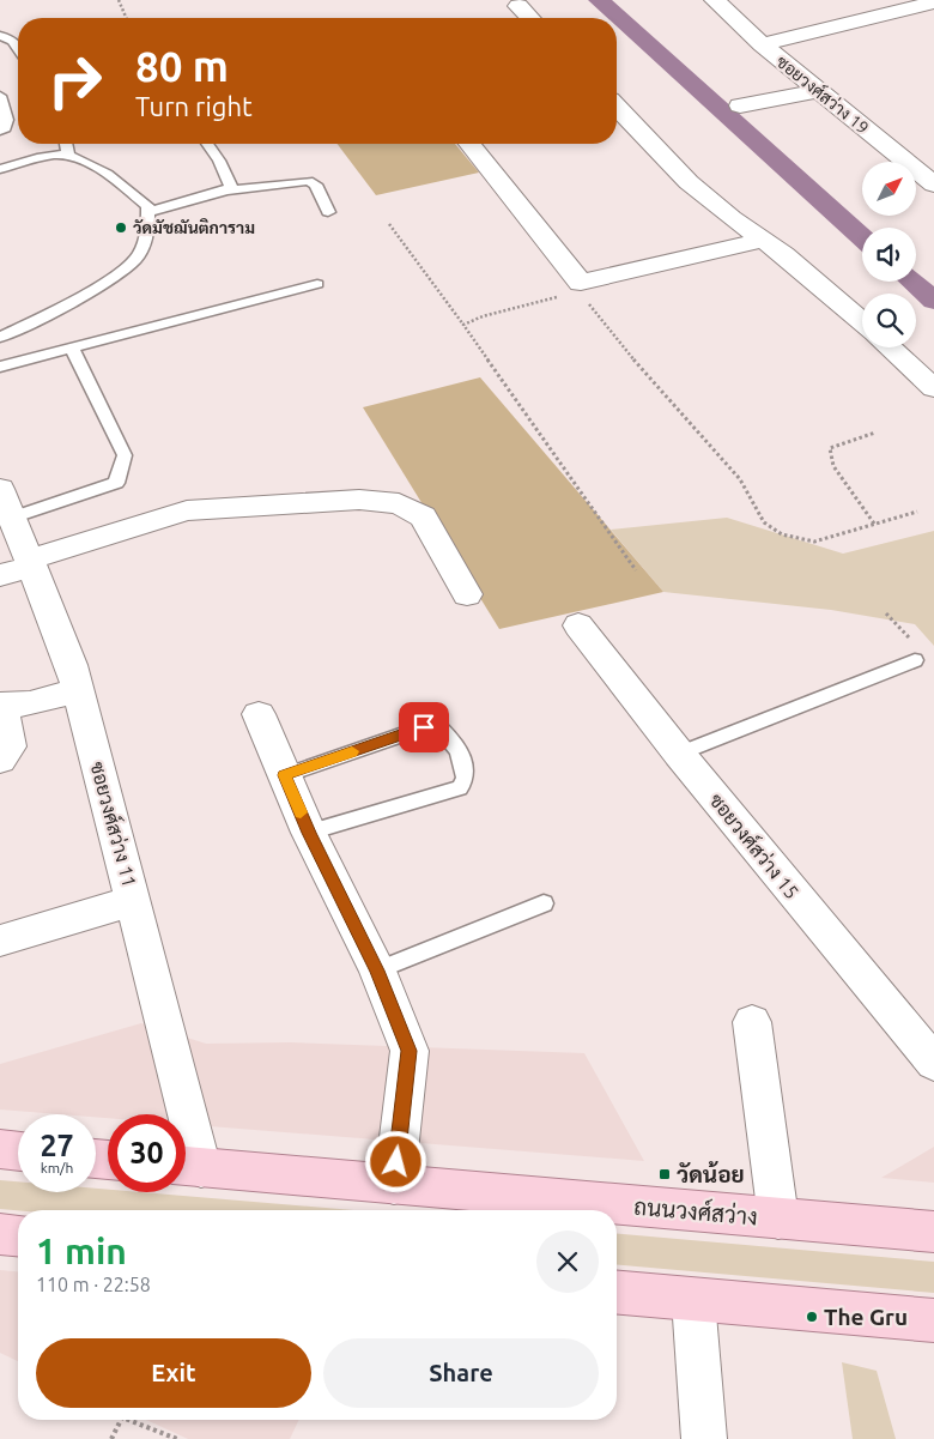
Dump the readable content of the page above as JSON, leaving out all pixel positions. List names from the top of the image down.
{
  "streets": {
    "main road": ["ถนนวงศ์สว่าง"],
    "street": ["ซอยวงศ์สว่าง 19", "ซอยวงศ์สว่าง 11", "ซอยวงศ์สว่าง 15"]
  },
  "crossings": [
    ["ซอยวงศ์สว่าง 11", "ถนนวงศ์สว่าง"]
  ],
  "places": {
    "other": ["วัดมัชฌันติการาม", "The Gru"],
    "transit": ["วัดน้อย"]
  },
  "north": "top right",
  "page": {
    "turn": ["80 m", "Turn right"],
    "speed": "27 km/h",
    "limit": "30",
    "heading": ["1 min", "110 m · 22:58"],
    "buttons": ["Exit", "Share"]
  }
}
